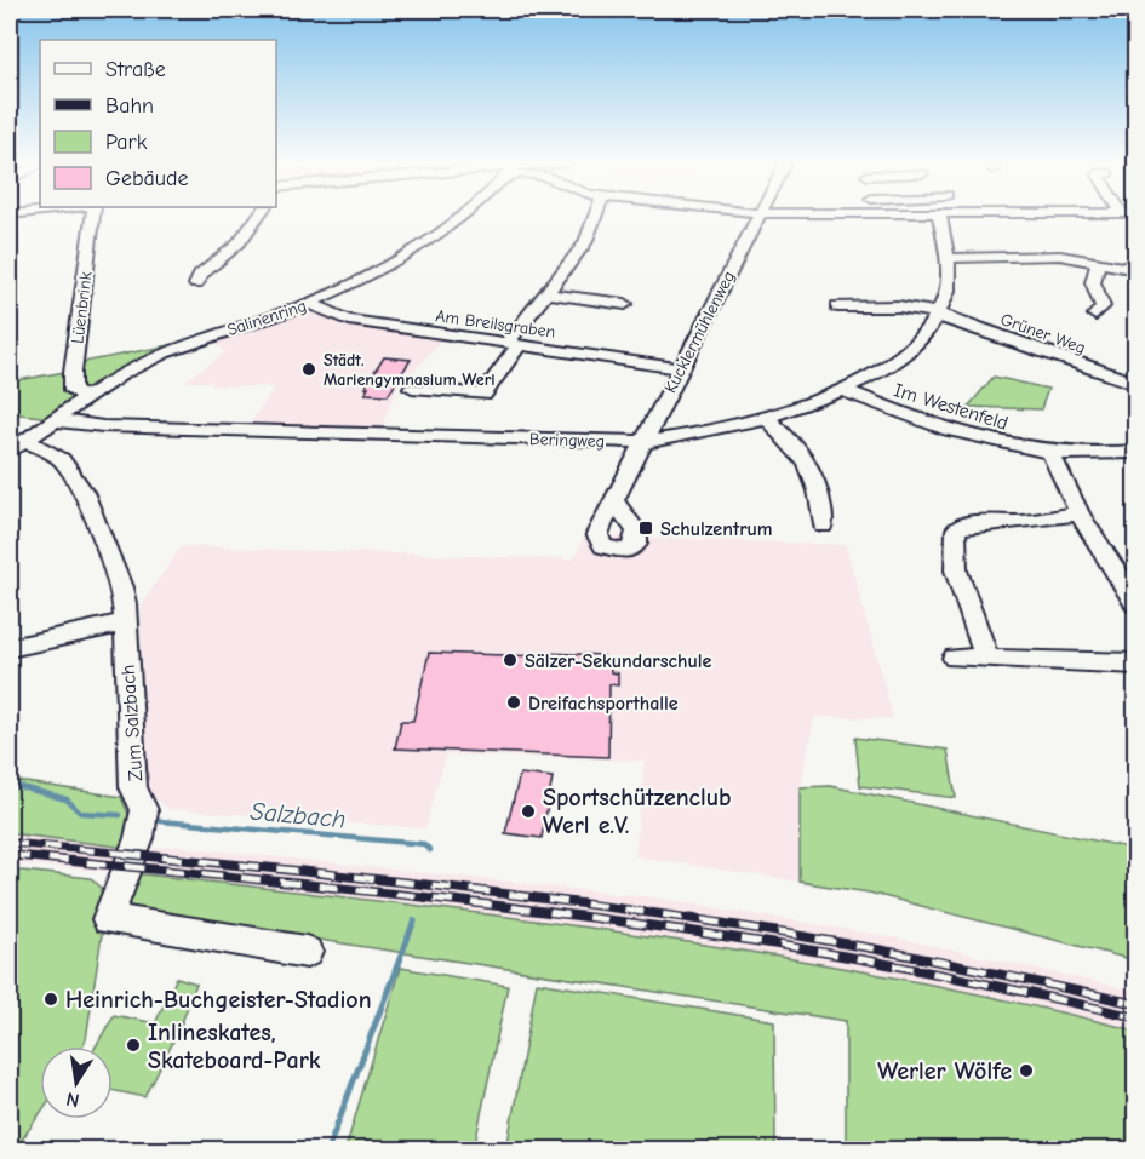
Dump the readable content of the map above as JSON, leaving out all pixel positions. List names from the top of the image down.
{
  "streets": {
    "street": [
      "Lüenbrink",
      "Salinenring",
      "Am Breilsgraben",
      "Kucklermühlenweg",
      "Grüner Weg",
      "Im Westenfeld",
      "Beringweg",
      "Zum Salzbach"
    ]
  },
  "crossings": [
    ["Lüenbrink", "Salinenring"],
    ["Salinenring", "Am Breilsgraben"],
    ["Salinenring", "Beringweg"],
    ["Salinenring", "Zum Salzbach"],
    ["Am Breilsgraben", "Kucklermühlenweg"],
    ["Kucklermühlenweg", "Beringweg"],
    ["Grüner Weg", "Beringweg"],
    ["Im Westenfeld", "Beringweg"]
  ],
  "water": ["Salzbach"],
  "places": {
    "other": [
      "Städt. Mariengymnasium Werl",
      "Sälzer-Sekundarschule",
      "Dreifachsporthalle",
      "Sportschützenclub Werl e.V.",
      "Heinrich-Buchgeister-Stadion",
      "Inlineskates, Skateboard-Park",
      "Werler Wölfe"
    ],
    "transit": ["Schulzentrum"]
  },
  "legend": [
    "Straße",
    "Bahn",
    "Park",
    "Gebäude"
  ],
  "north": "bottom"
}
